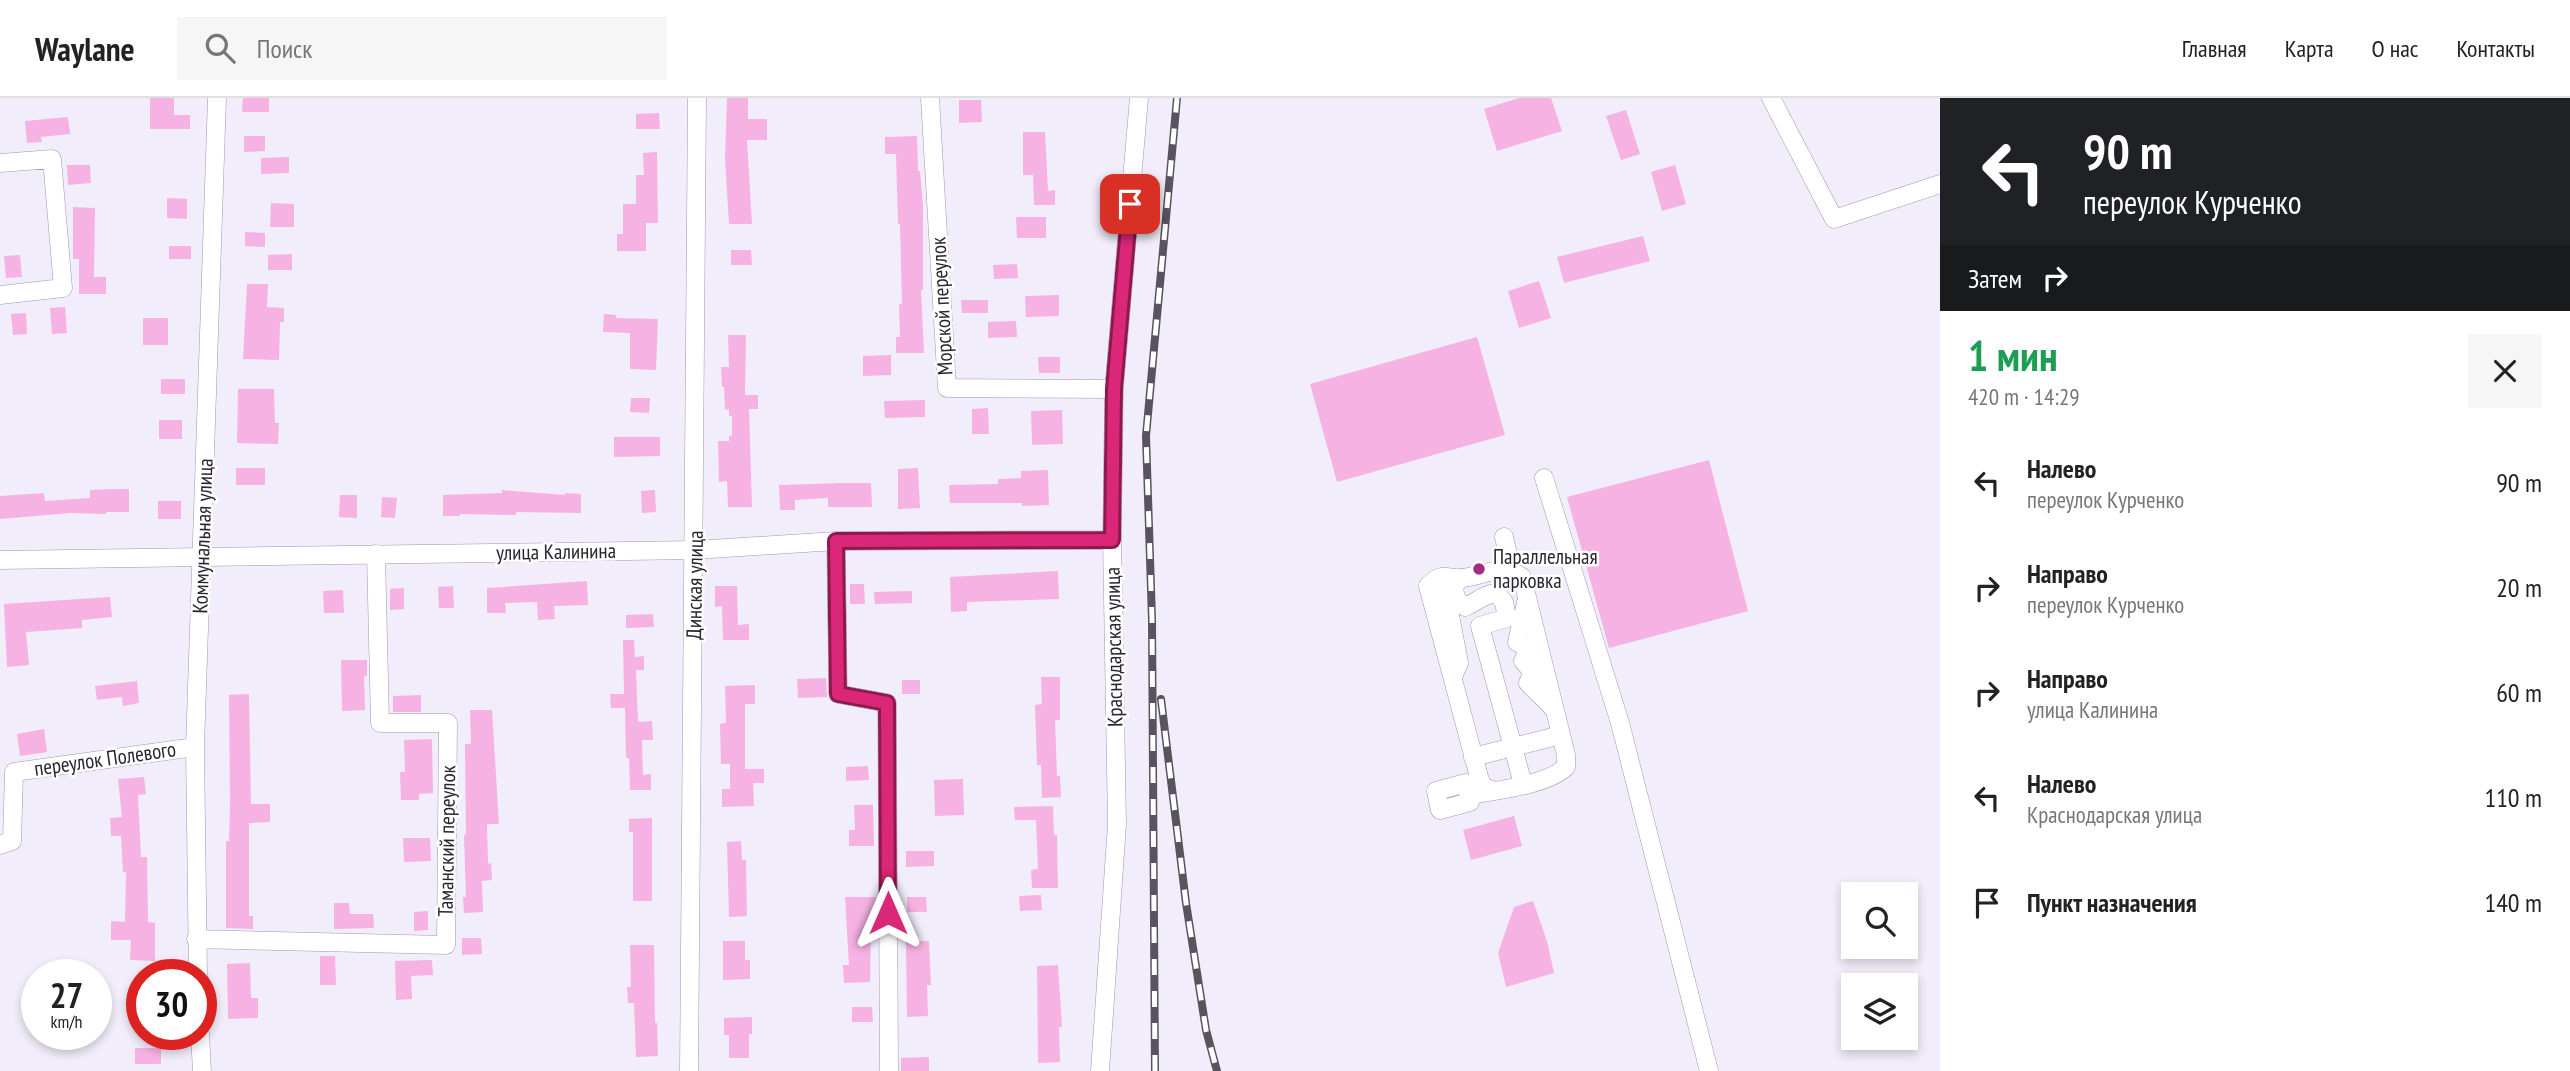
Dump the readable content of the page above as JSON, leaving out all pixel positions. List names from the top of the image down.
{
  "streets": {
    "street": [
      "Морской переулок",
      "Коммунальная улица",
      "улица Калинина",
      "Динская улица",
      "Краснодарская улица",
      "переулок Полевого",
      "Таманский переулок"
    ]
  },
  "crossings": [
    ["Морской переулок", "Краснодарская улица"],
    ["Коммунальная улица", "улица Калинина"],
    ["Коммунальная улица", "переулок Полевого"],
    ["Коммунальная улица", "Таманский переулок"],
    ["улица Калинина", "Динская улица"],
    ["улица Калинина", "Краснодарская улица"],
    ["улица Калинина", "Таманский переулок"]
  ],
  "places": ["Параллельная парковка"],
  "page": {
    "header": "Waylane",
    "search": "Поиск",
    "nav": [
      "Главная",
      "Карта",
      "О нас",
      "Контакты"
    ],
    "turn": ["90 m", "переулок Курченко"],
    "then": "Затем",
    "heading": ["1 мин", "420 m · 14:29"],
    "list": [
      {
        "name": "Налево",
        "note": "переулок Курченко",
        "value": "90 m"
      },
      {
        "name": "Направо",
        "note": "переулок Курченко",
        "value": "20 m"
      },
      {
        "name": "Направо",
        "note": "улица Калинина",
        "value": "60 m"
      },
      {
        "name": "Налево",
        "note": "Краснодарская улица",
        "value": "110 m"
      },
      {
        "name": "Пункт назначения",
        "value": "140 m"
      }
    ],
    "speed": "27 km/h",
    "limit": "30"
  }
}
